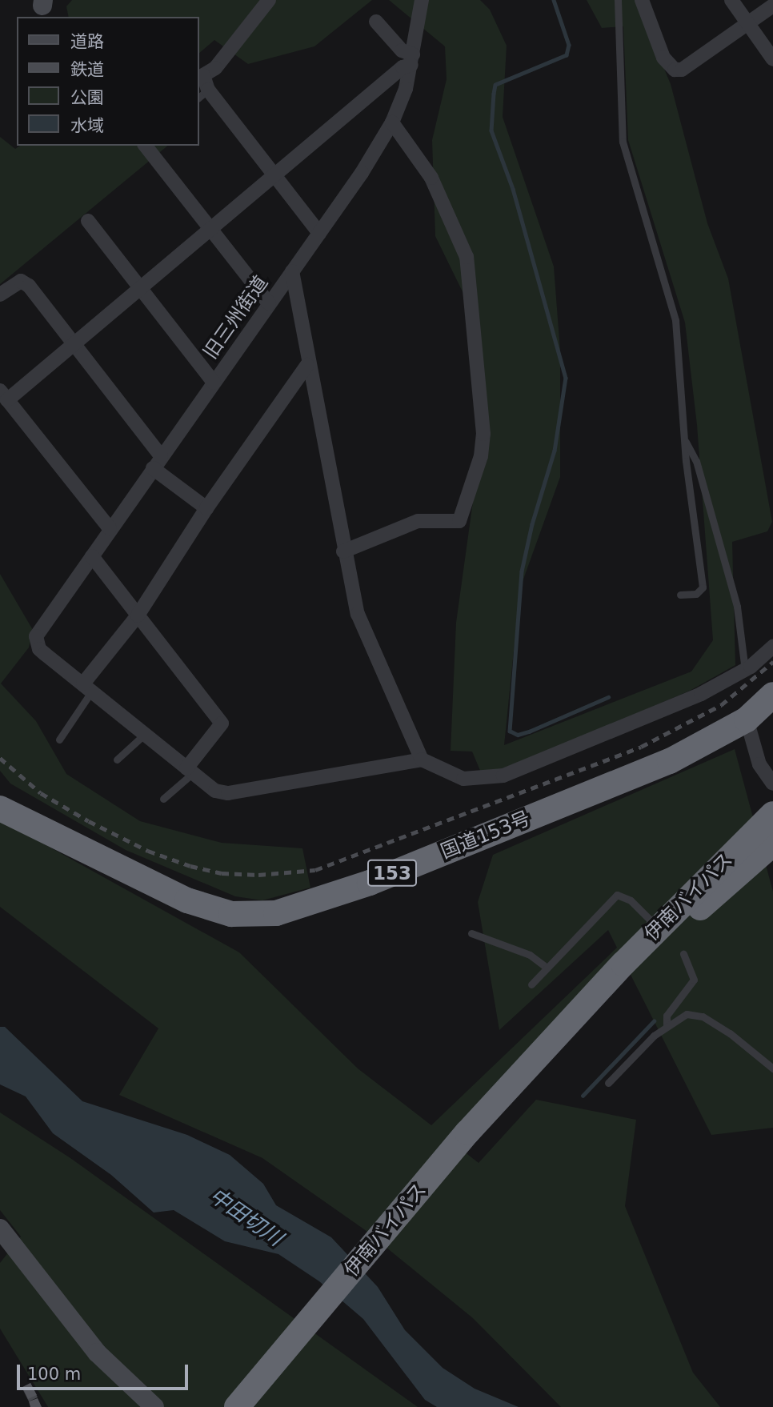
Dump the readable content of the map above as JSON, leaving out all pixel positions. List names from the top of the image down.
{
  "streets": {
    "highway": ["国道153号", "153", "伊南バイパス"],
    "street": ["旧三州街道"]
  },
  "water": ["中田切川"],
  "legend": [
    "道路",
    "鉄道",
    "公園",
    "水域"
  ],
  "scale_bar": "100 m"
}
